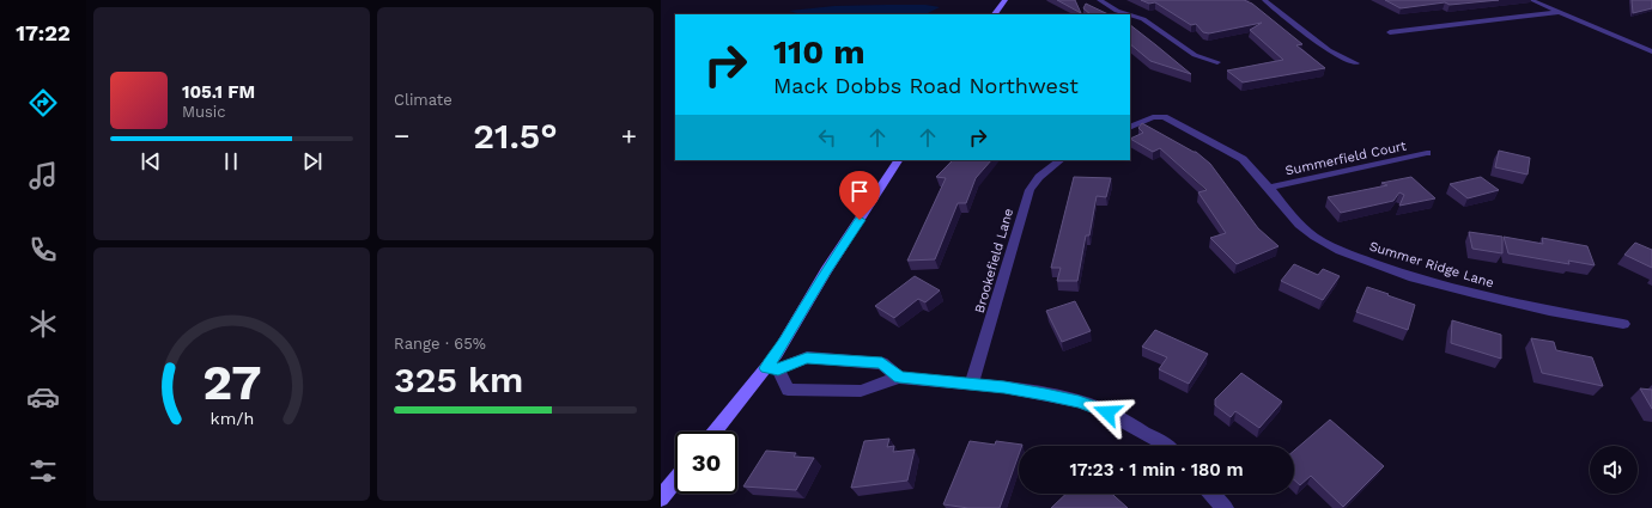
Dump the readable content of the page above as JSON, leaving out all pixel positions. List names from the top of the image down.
{
  "streets": {
    "street": ["Summerfield Court", "Brookefield Lane", "Summer Ridge Lane"]
  },
  "crossings": [
    ["Summerfield Court", "Summer Ridge Lane"]
  ],
  "page": {
    "tabs": "17:22",
    "tile": [
      "Climate",
      ["Range · 65%", "325 km"]
    ],
    "turn": ["110 m", "Mack Dobbs Road Northwest"],
    "song": ["105.1 FM", "Music"],
    "heat": ["−", "21.5°", "+"],
    "limit": "30",
    "trip": "17:23 · 1 min · 180 m",
    "gauge": ["27", "km/h"]
  }
}
